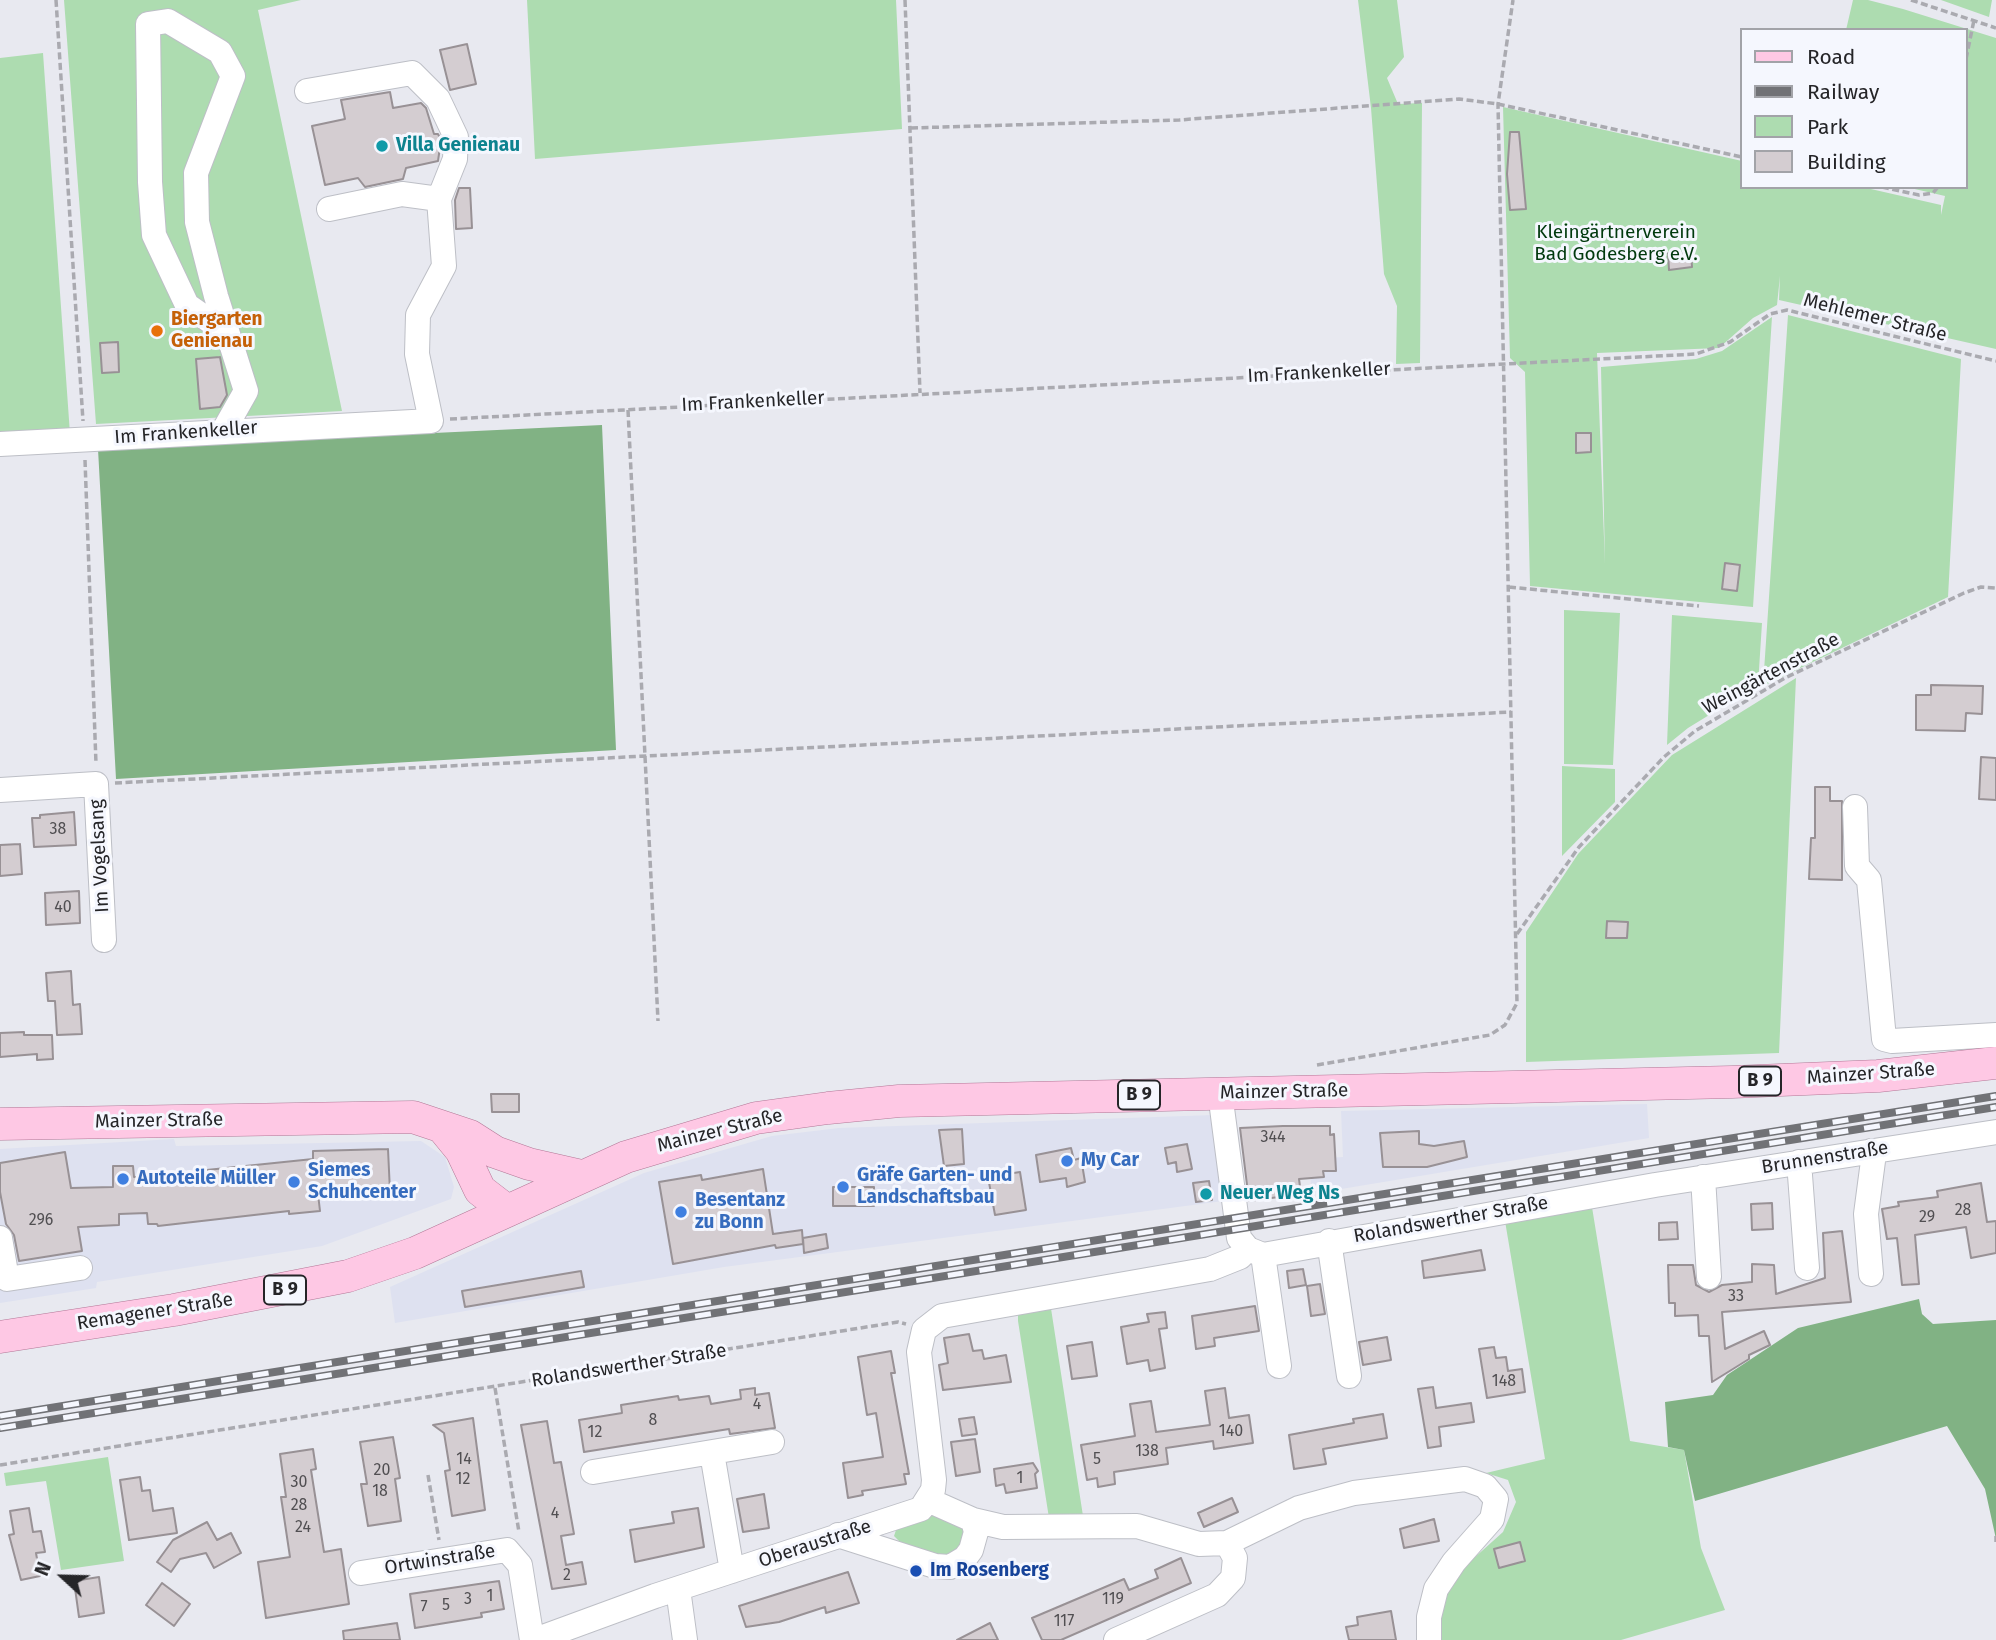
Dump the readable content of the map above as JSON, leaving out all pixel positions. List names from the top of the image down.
{
  "streets": {
    "main road": ["Mainzer Straße", "B 9", "Remagener Straße"],
    "street": [
      "Im Frankenkeller",
      "Im Vogelsang",
      "Brunnenstraße",
      "Rolandswerther Straße",
      "Oberaustraße",
      "Ortwinstraße"
    ],
    "path": ["Mehlemer Straße", "Weingärtenstraße"]
  },
  "crossings": [
    ["Mehlemer Straße", "Im Frankenkeller"],
    ["Mainzer Straße", "Remagener Straße"],
    ["Brunnenstraße", "Rolandswerther Straße"],
    ["Oberaustraße", "Ortwinstraße"]
  ],
  "parks": ["Kleingärtnerverein Bad Godesberg e.V."],
  "places": [
    "Villa Genienau",
    "Biergarten Genienau",
    "My Car",
    "Autoteile Müller",
    "Siemes Schuhcenter",
    "Gräfe Garten- und Landschaftsbau",
    "Neuer Weg Ns",
    "Besentanz zu Bonn",
    "Im Rosenberg"
  ],
  "house_numbers": [
    "38",
    "40",
    "344",
    "28",
    "29",
    "296",
    "33",
    "148",
    "4",
    "8",
    "140",
    "12",
    "138",
    "14",
    "5",
    "20",
    "1",
    "12",
    "30",
    "18",
    "28",
    "4",
    "24",
    "2",
    "1",
    "3",
    "119",
    "5",
    "7",
    "117"
  ],
  "legend": [
    "Road",
    "Railway",
    "Park",
    "Building"
  ],
  "north": "left"
}
